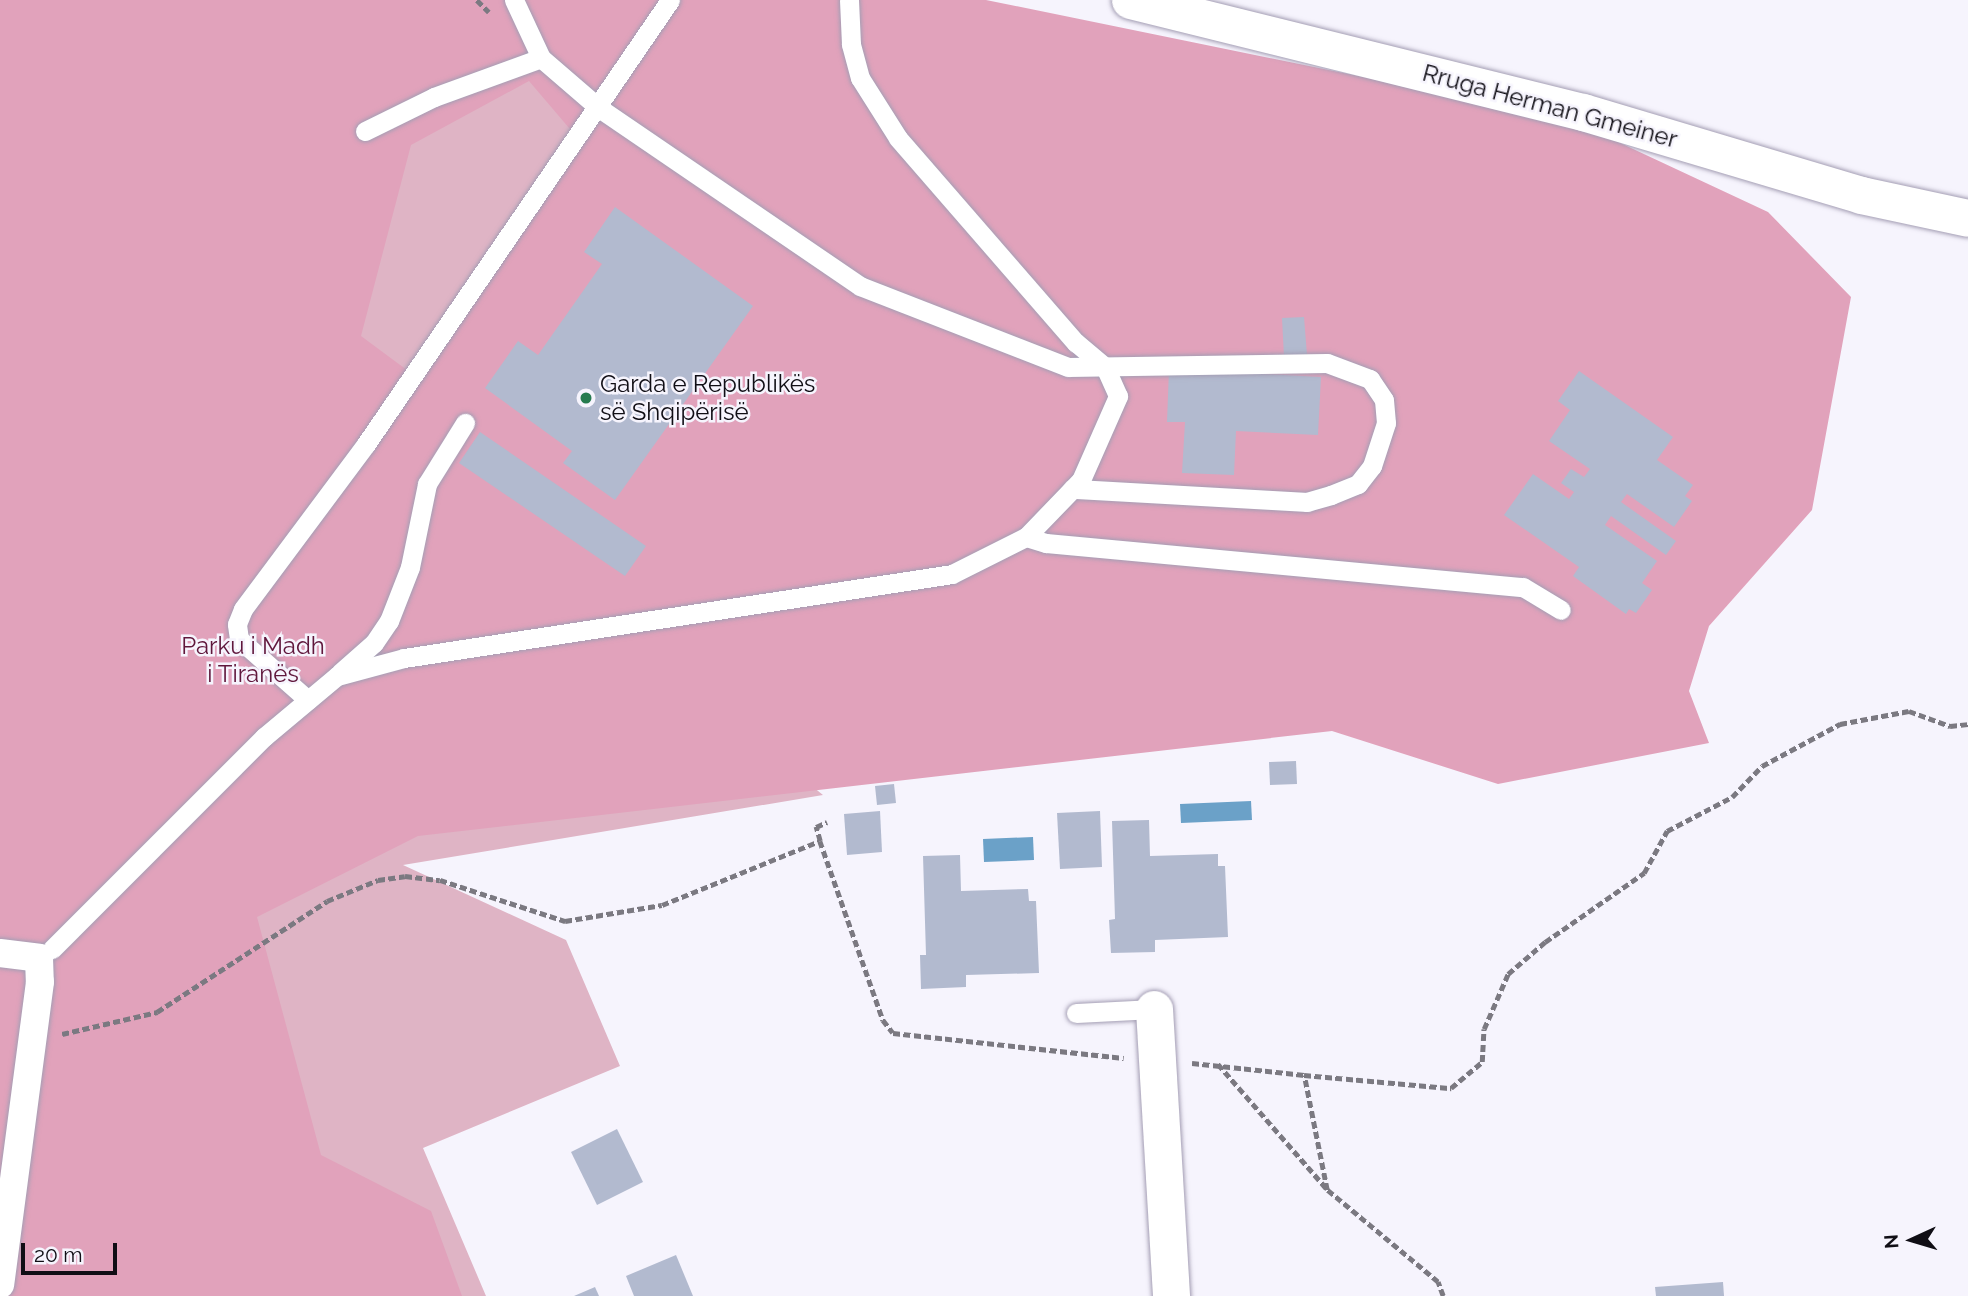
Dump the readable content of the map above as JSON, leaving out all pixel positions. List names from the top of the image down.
{
  "streets": {
    "street": ["Rruga Herman Gmeiner"]
  },
  "parks": ["Parku i Madh i Tiranës"],
  "places": ["Garda e Republikës së Shqipërisë"],
  "scale_bar": "20 m",
  "north": "left"
}
